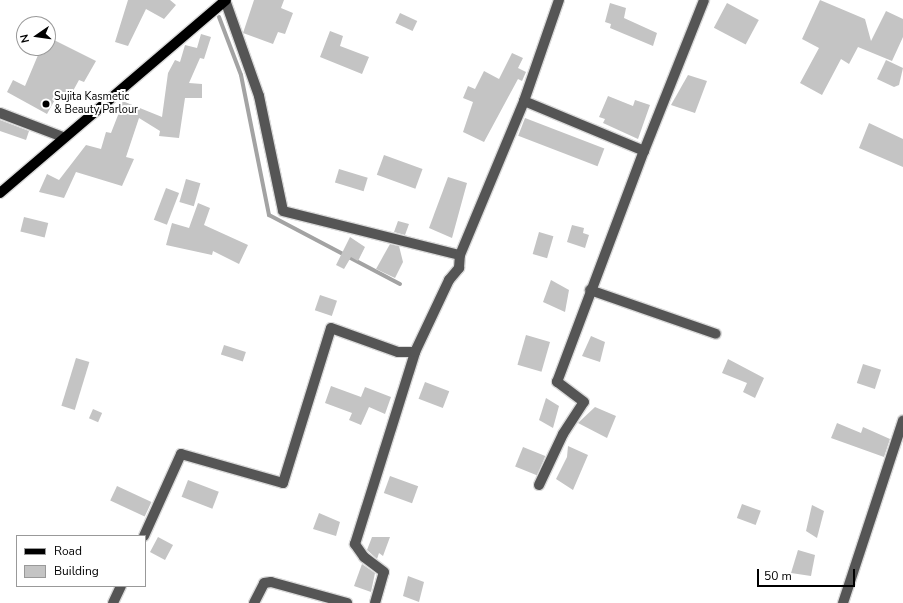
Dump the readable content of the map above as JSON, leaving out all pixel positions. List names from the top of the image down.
{
  "places": ["Sujita Kasmetic & Beauty Parlour"],
  "legend": ["Road", "Building"],
  "scale_bar": "50 m",
  "north": "left"
}
